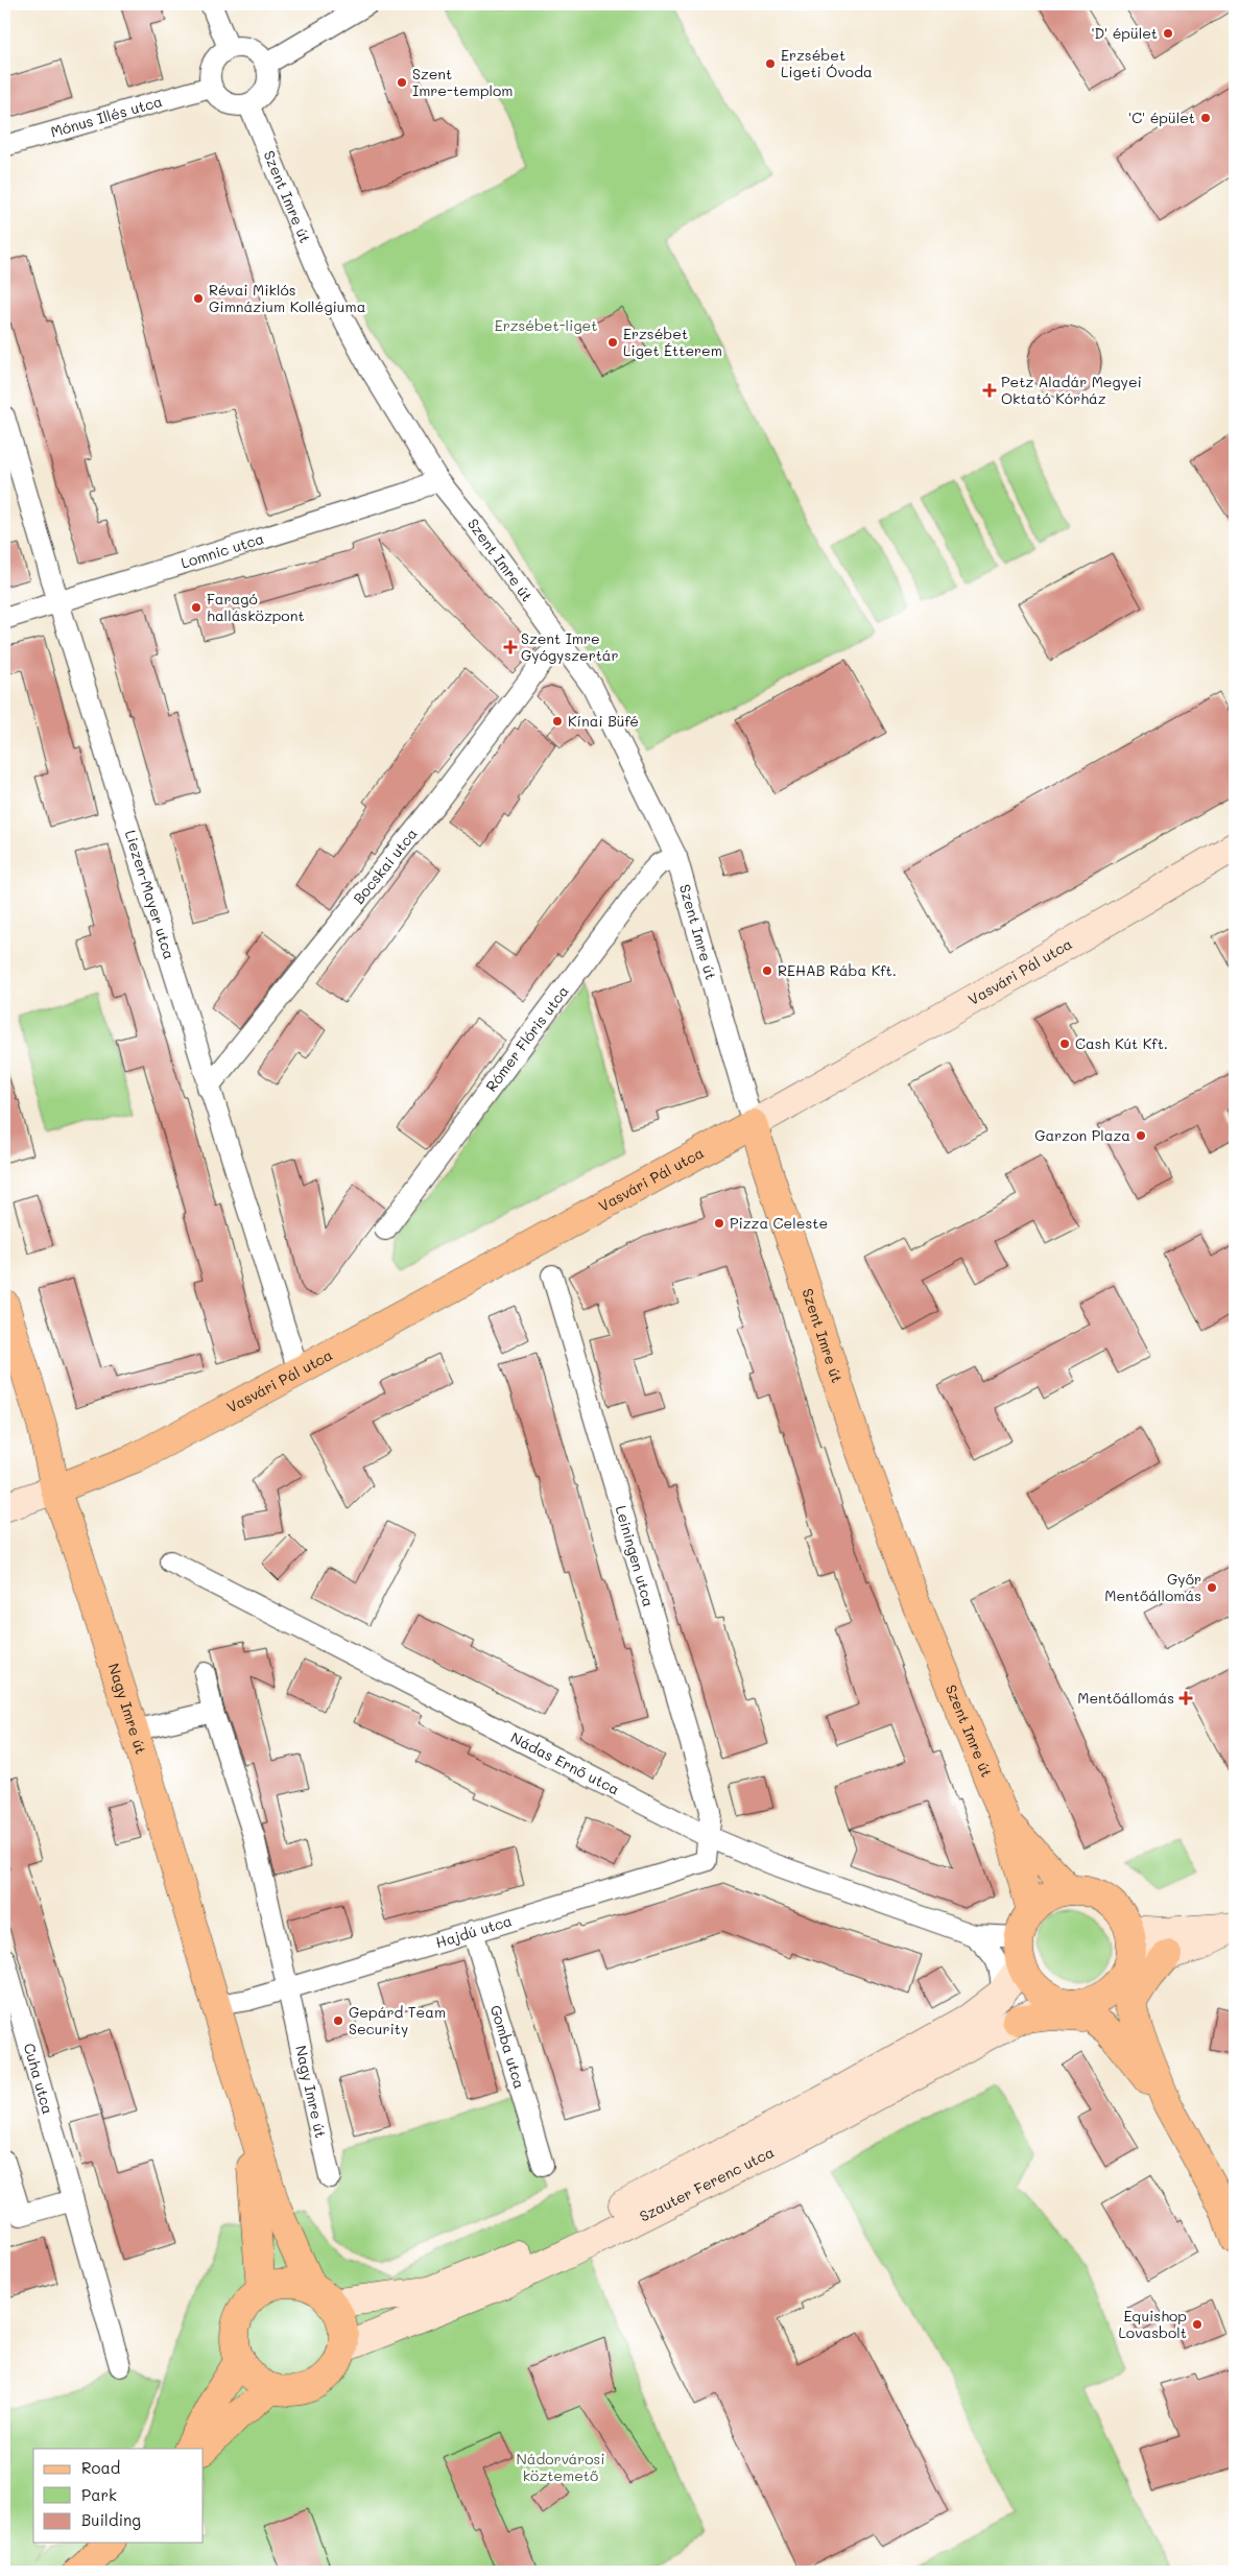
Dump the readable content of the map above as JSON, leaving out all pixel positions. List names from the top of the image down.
{
  "streets": {
    "main road": ["Szent Imre út", "Vasvári Pál utca", "Nagy Imre út"],
    "street": [
      "Mónus Illés utca",
      "Lomnic utca",
      "Bocskai utca",
      "Liezen-Mayer utca",
      "Rómer Flóris utca",
      "Leiningen utca",
      "Nádas Ernő utca",
      "Hajdú utca",
      "Gomba utca",
      "Cuha utca",
      "Szauter Ferenc utca"
    ]
  },
  "crossings": [
    ["Mónus Illés utca", "Szent Imre út"],
    ["Szent Imre út", "Lomnic utca"],
    ["Szent Imre út", "Bocskai utca"],
    ["Szent Imre út", "Vasvári Pál utca"],
    ["Szent Imre út", "Rómer Flóris utca"],
    ["Szent Imre út", "Nádas Ernő utca"],
    ["Szent Imre út", "Szauter Ferenc utca"],
    ["Lomnic utca", "Liezen-Mayer utca"],
    ["Bocskai utca", "Liezen-Mayer utca"],
    ["Liezen-Mayer utca", "Vasvári Pál utca"],
    ["Vasvári Pál utca", "Nagy Imre út"],
    ["Leiningen utca", "Nádas Ernő utca"],
    ["Leiningen utca", "Hajdú utca"],
    ["Nagy Imre út", "Hajdú utca"],
    ["Nagy Imre út", "Szauter Ferenc utca"],
    ["Nádas Ernő utca", "Hajdú utca"],
    ["Nádas Ernő utca", "Szauter Ferenc utca"],
    ["Hajdú utca", "Gomba utca"]
  ],
  "parks": ["Erzsébet-liget", "Nádorvárosi köztemető"],
  "places": {
    "other": [
      "'D' épület",
      "Erzsébet Ligeti Óvoda",
      "Szent Imre-templom",
      "'C' épület",
      "Révai Miklós Gimnázium Kollégiuma",
      "Erzsébet Liget Étterem",
      "Faragó hallásközpont",
      "Kínai Büfé",
      "REHAB Rába Kft.",
      "Cash Kút Kft.",
      "Garzon Plaza",
      "Pizza Celeste",
      "Győr Mentőállomás",
      "Gepárd Team Security",
      "Equishop Lovasbolt"
    ],
    "health": ["Petz Aladár Megyei Oktató Kórház", "Szent Imre Gyógyszertár", "Mentőállomás"]
  },
  "legend": ["Road", "Park", "Building"]
}
